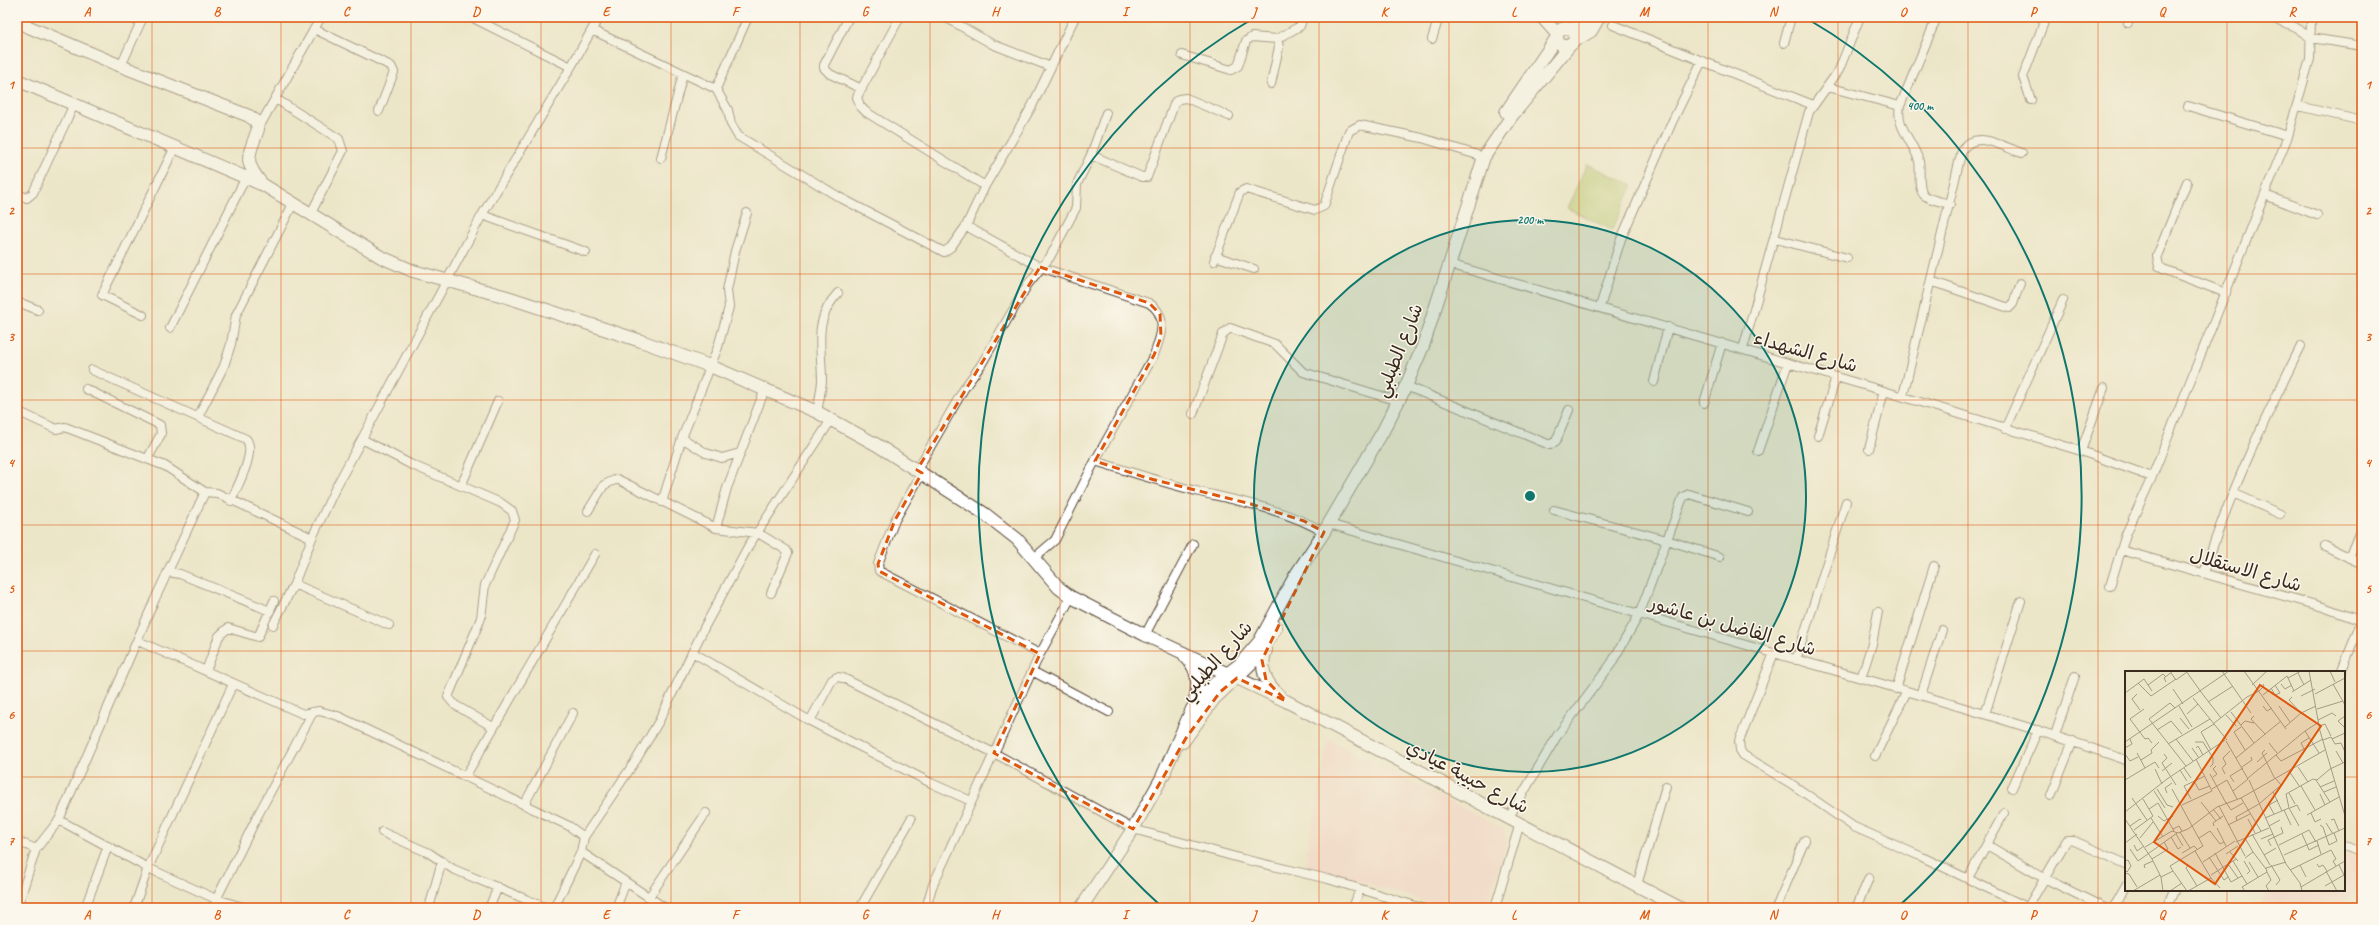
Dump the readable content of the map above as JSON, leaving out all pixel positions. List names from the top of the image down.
{
  "streets": {
    "street": [
      "شارع الطبلبي",
      "شارع الشهداء",
      "شارع الاستقلال",
      "شارع الفاضل بن عاشور",
      "شارع حبيبة عيادي"
    ]
  },
  "crossings": [
    ["شارع الطبلبي", "شارع الشهداء"],
    ["شارع الطبلبي", "شارع الفاضل بن عاشور"],
    ["شارع الطبلبي", "شارع حبيبة عيادي"]
  ],
  "grid": {
    "columns": [
      "A",
      "B",
      "C",
      "D",
      "E",
      "F",
      "G",
      "H",
      "I",
      "J",
      "K",
      "L",
      "M",
      "N",
      "O",
      "P",
      "Q",
      "R"
    ],
    "rows": [
      "1",
      "2",
      "3",
      "4",
      "5",
      "6",
      "7"
    ]
  },
  "rings": ["400 m", "200 m"]
}
